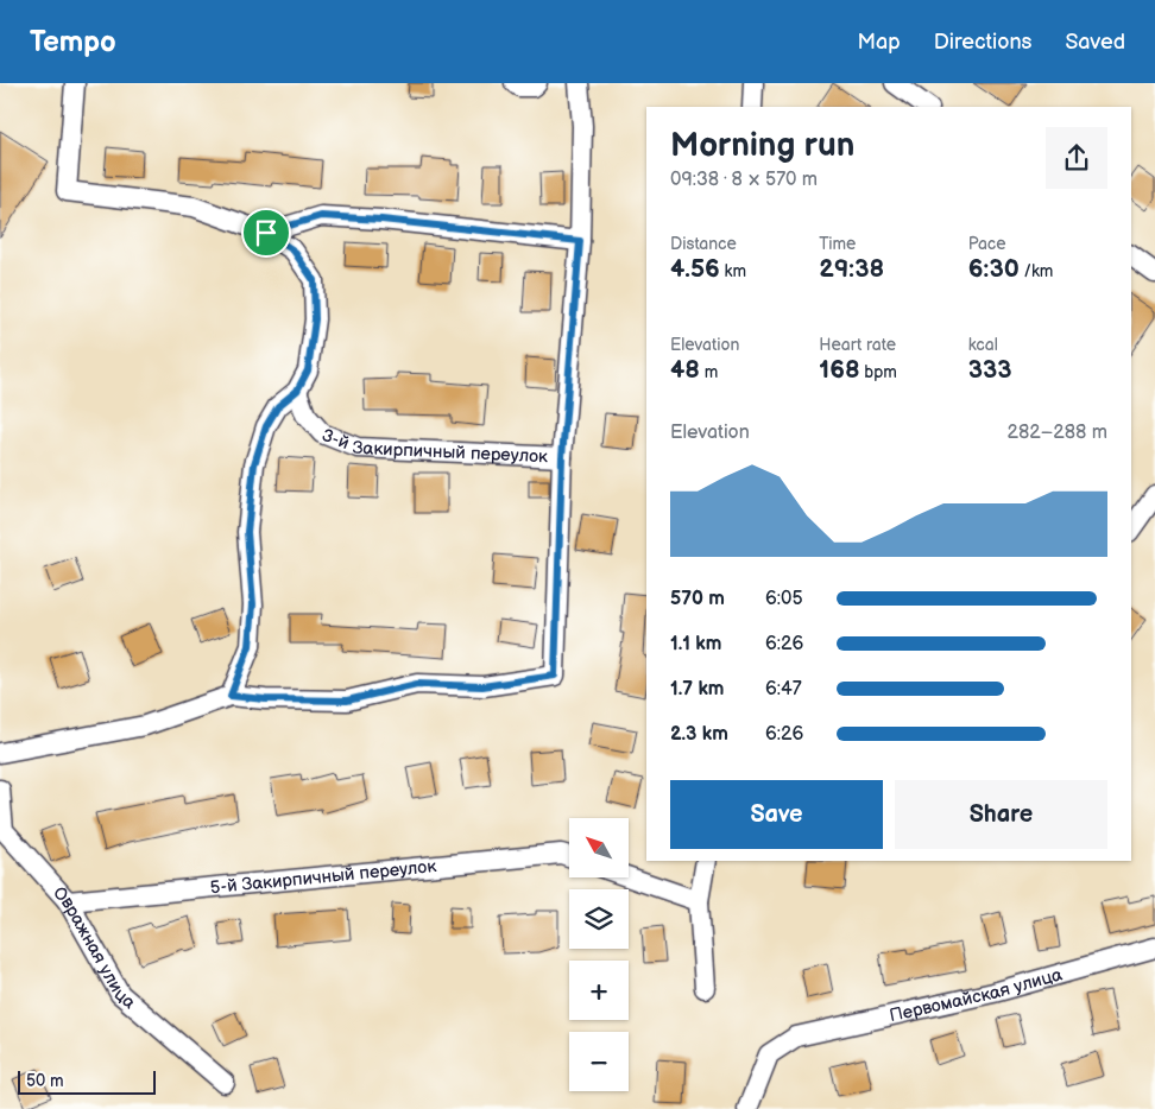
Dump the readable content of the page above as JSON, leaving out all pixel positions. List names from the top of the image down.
{
  "streets": {
    "street": [
      "3-й Закирпичный переулок",
      "5-й Закирпичный переулок",
      "Овражная улица",
      "Первомайская улица"
    ]
  },
  "crossings": [
    ["5-й Закирпичный переулок", "Овражная улица"]
  ],
  "scale_bar": "50 m",
  "north": "top left",
  "page": {
    "header": "Tempo",
    "nav": ["Map", "Directions", "Saved"],
    "heading": ["Morning run", "09:38 · 8 × 570 m"],
    "stats": [
      ["Distance", "4.56 km"],
      ["Time", "29:38"],
      ["Pace", "6:30 /km"],
      ["Elevation", "48 m"],
      ["Heart rate", "168 bpm"],
      ["kcal", "333"]
    ],
    "chart": ["Elevation", "282–288 m"],
    "list": [
      {
        "name": "570 m",
        "note": "6:05"
      },
      {
        "name": "1.1 km",
        "note": "6:26"
      },
      {
        "name": "1.7 km",
        "note": "6:47"
      },
      {
        "name": "2.3 km",
        "note": "6:26"
      }
    ],
    "buttons": ["Save", "Share"],
    "map_buttons": ["+", "−"],
    "scale": "50 m"
  }
}
